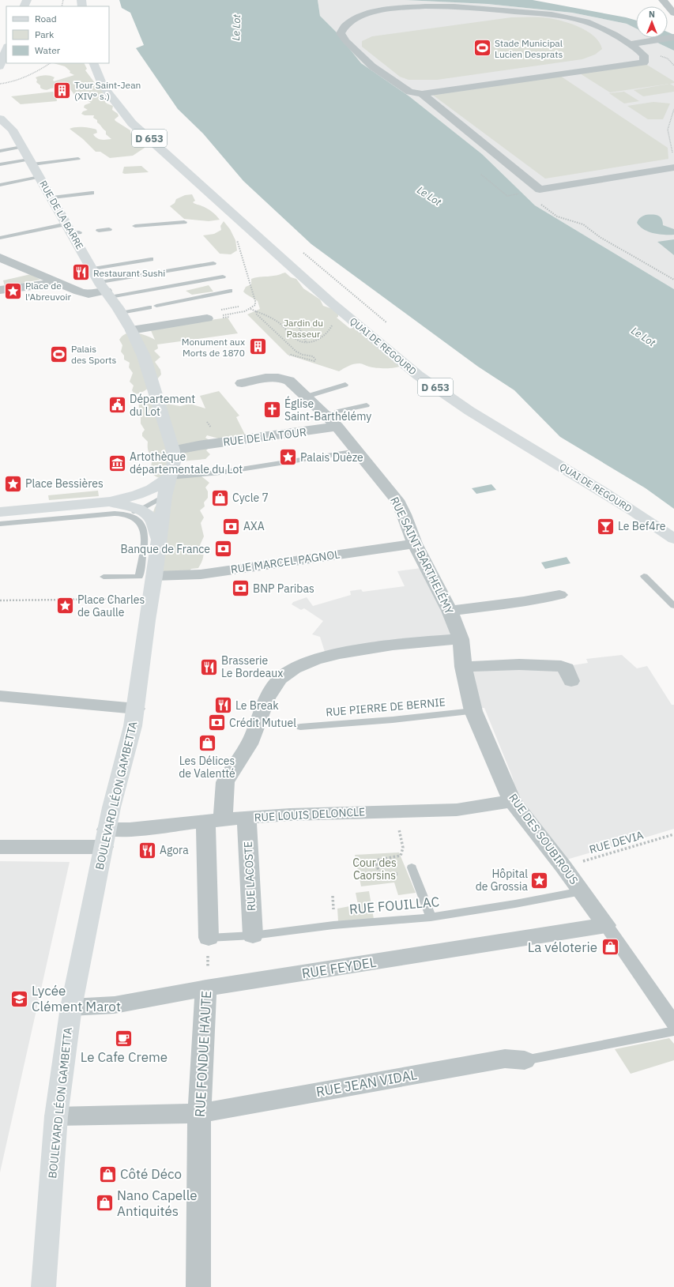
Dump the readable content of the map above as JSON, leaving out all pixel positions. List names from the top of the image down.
{
  "streets": {
    "main road": [
      "D 653",
      "RUE DE LA BARRE",
      "QUAI DE REGOURD",
      "BOULEVARD LÉON GAMBETTA"
    ],
    "street": [
      "RUE DE LA TOUR",
      "RUE SAINT-BARTHELÉMY",
      "RUE MARCEL PAGNOL",
      "RUE LOUIS DELONCLE",
      "RUE DES SOUBIROUS",
      "RUE LACOSTE",
      "RUE FEYDEL",
      "RUE FONDUE HAUTE",
      "RUE JEAN VIDAL"
    ],
    "lane": ["RUE PIERRE DE BERNIE", "RUE FOUILLAC"],
    "path": ["RUE DEVIA"]
  },
  "crossings": [
    ["RUE DE LA BARRE", "BOULEVARD LÉON GAMBETTA"],
    ["RUE DE LA TOUR", "RUE SAINT-BARTHELÉMY"],
    ["RUE DE LA TOUR", "BOULEVARD LÉON GAMBETTA"],
    ["RUE SAINT-BARTHELÉMY", "RUE MARCEL PAGNOL"],
    ["RUE SAINT-BARTHELÉMY", "RUE DES SOUBIROUS"],
    ["RUE MARCEL PAGNOL", "BOULEVARD LÉON GAMBETTA"],
    ["RUE PIERRE DE BERNIE", "RUE DES SOUBIROUS"],
    ["BOULEVARD LÉON GAMBETTA", "RUE LOUIS DELONCLE"],
    ["BOULEVARD LÉON GAMBETTA", "RUE FEYDEL"],
    ["BOULEVARD LÉON GAMBETTA", "RUE JEAN VIDAL"],
    ["RUE LOUIS DELONCLE", "RUE DES SOUBIROUS"],
    ["RUE LOUIS DELONCLE", "RUE LACOSTE"],
    ["RUE DES SOUBIROUS", "RUE DEVIA"],
    ["RUE DES SOUBIROUS", "RUE FOUILLAC"],
    ["RUE DES SOUBIROUS", "RUE FEYDEL"],
    ["RUE LACOSTE", "RUE FOUILLAC"],
    ["RUE FOUILLAC", "RUE FONDUE HAUTE"],
    ["RUE FEYDEL", "RUE FONDUE HAUTE"],
    ["RUE FONDUE HAUTE", "RUE JEAN VIDAL"]
  ],
  "water": ["Le Lot"],
  "parks": ["Jardin du Passeur", "Cour des Caorsins"],
  "places": {
    "sports": ["Stade Municipal Lucien Desprats", "Palais des Sports"],
    "building": ["Tour Saint-Jean (XIV° s.)", "Monument aux Morts de 1870"],
    "restaurant": [
      "Restaurant Sushi",
      "Brasserie Le Bordeaux",
      "Le Break",
      "Agora"
    ],
    "place": [
      "Place de l'Abreuvoir",
      "Palais Duèze",
      "Place Bessières",
      "Place Charles de Gaulle",
      "Hôpital de Grossia"
    ],
    "public building": ["Département du Lot"],
    "church": ["Église Saint-Barthélémy"],
    "museum": ["Artothèque départementale du Lot"],
    "shop": [
      "Cycle 7",
      "Les Délices de Valentté",
      "La véloterie",
      "Côté Déco",
      "Nano Capelle Antiquités"
    ],
    "bank": [
      "AXA",
      "Banque de France",
      "BNP Paribas",
      "Crédit Mutuel"
    ],
    "bar": ["Le Bef4re"],
    "school or university": ["Lycée Clément Marot"],
    "cafe": ["Le Cafe Creme"]
  },
  "legend": ["Road", "Park", "Water"],
  "north": "top"
}
